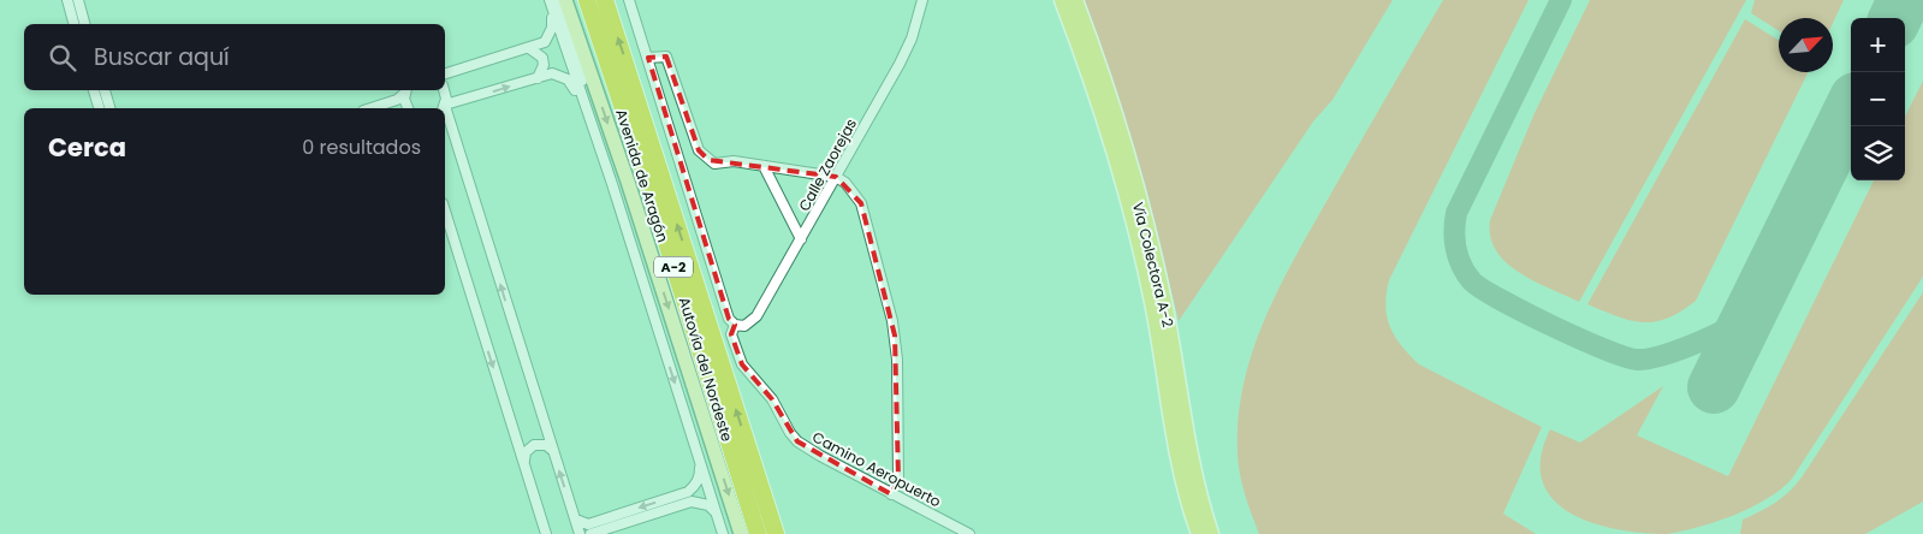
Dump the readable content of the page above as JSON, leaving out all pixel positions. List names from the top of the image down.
{
  "streets": {
    "highway": ["A-2", "Autovía del Nordeste"],
    "main road": ["Vía Colectora A-2"],
    "street": ["Calle Zaorejas", "Avenida de Aragón", "Camino Aeropuerto"]
  },
  "crossings": [
    ["Calle Zaorejas", "Camino Aeropuerto"]
  ],
  "north": "top right",
  "page": {
    "map_buttons": ["+", "−"],
    "search": "Buscar aquí",
    "heading": ["Cerca", "0 resultados"]
  }
}
